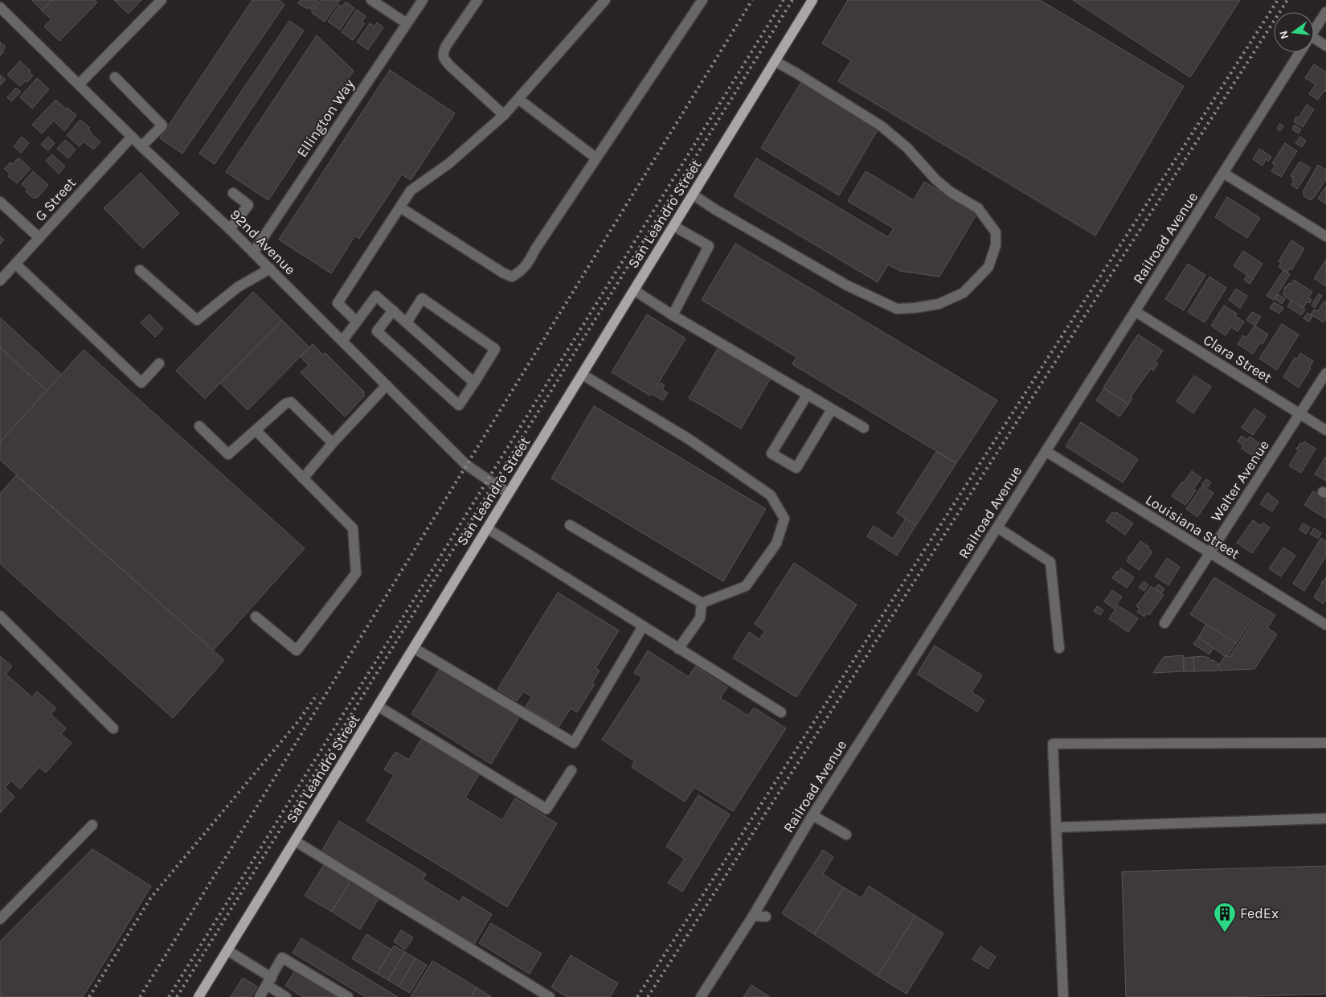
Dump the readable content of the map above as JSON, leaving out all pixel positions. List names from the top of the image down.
{
  "streets": {
    "main road": ["San Leandro Street"],
    "street": [
      "Ellington Way",
      "G Street",
      "Railroad Avenue",
      "92nd Avenue",
      "Clara Street",
      "Walter Avenue",
      "Louisiana Street"
    ]
  },
  "crossings": [
    ["Ellington Way", "92nd Avenue"],
    ["G Street", "92nd Avenue"],
    ["San Leandro Street", "92nd Avenue"],
    ["Railroad Avenue", "Clara Street"],
    ["Railroad Avenue", "Louisiana Street"],
    ["Clara Street", "Walter Avenue"],
    ["Walter Avenue", "Louisiana Street"]
  ],
  "places": {
    "building": ["FedEx"]
  },
  "north": "left"
}
